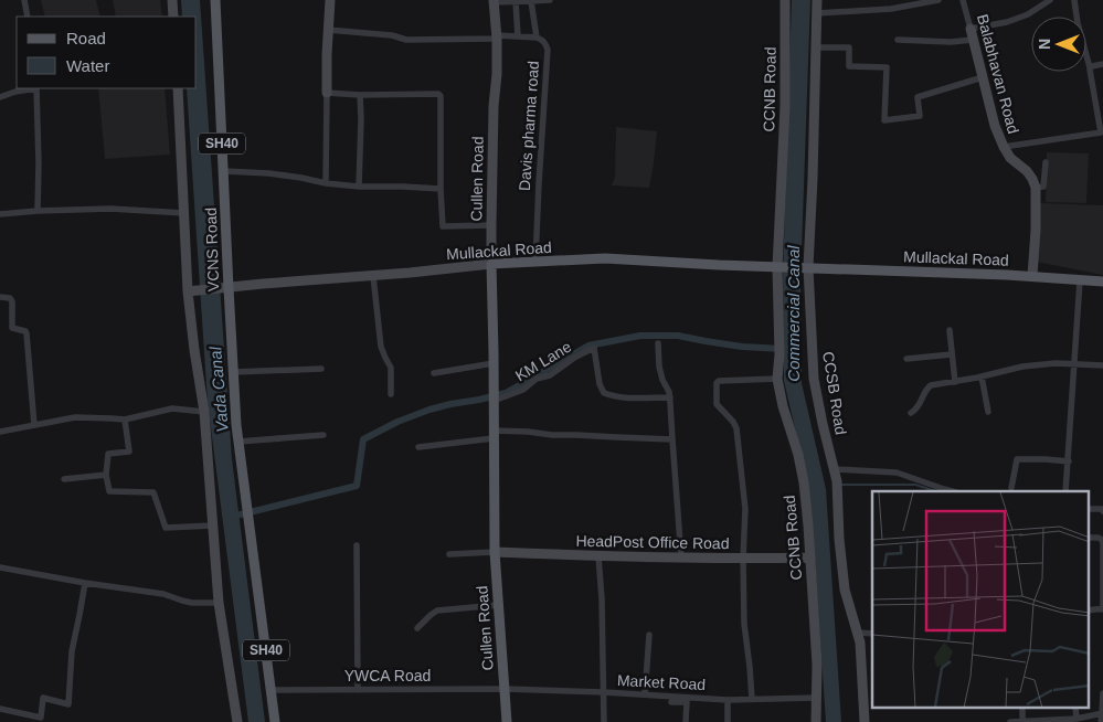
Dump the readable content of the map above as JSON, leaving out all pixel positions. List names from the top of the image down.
{
  "streets": {
    "main road": [
      "Balabhavan Road",
      "CCNB Road",
      "SH40",
      "Cullen Road",
      "VCNS Road",
      "Mullackal Road",
      "CCSB Road",
      "HeadPost Office Road"
    ],
    "street": [
      "Davis pharma road",
      "KM Lane",
      "YWCA Road",
      "Market Road"
    ]
  },
  "crossings": [
    ["CCNB Road", "Mullackal Road"],
    ["CCNB Road", "HeadPost Office Road"],
    ["CCNB Road", "Market Road"],
    ["Davis pharma road", "Mullackal Road"],
    ["SH40", "VCNS Road"],
    ["SH40", "YWCA Road"],
    ["Cullen Road", "Mullackal Road"],
    ["Cullen Road", "KM Lane"],
    ["Cullen Road", "HeadPost Office Road"],
    ["Cullen Road", "YWCA Road"],
    ["Cullen Road", "Market Road"],
    ["VCNS Road", "Mullackal Road"],
    ["VCNS Road", "YWCA Road"],
    ["Mullackal Road", "CCSB Road"],
    ["YWCA Road", "Market Road"]
  ],
  "water": ["Commercial Canal", "Vada Canal"],
  "legend": ["Road", "Water"],
  "north": "left"
}
